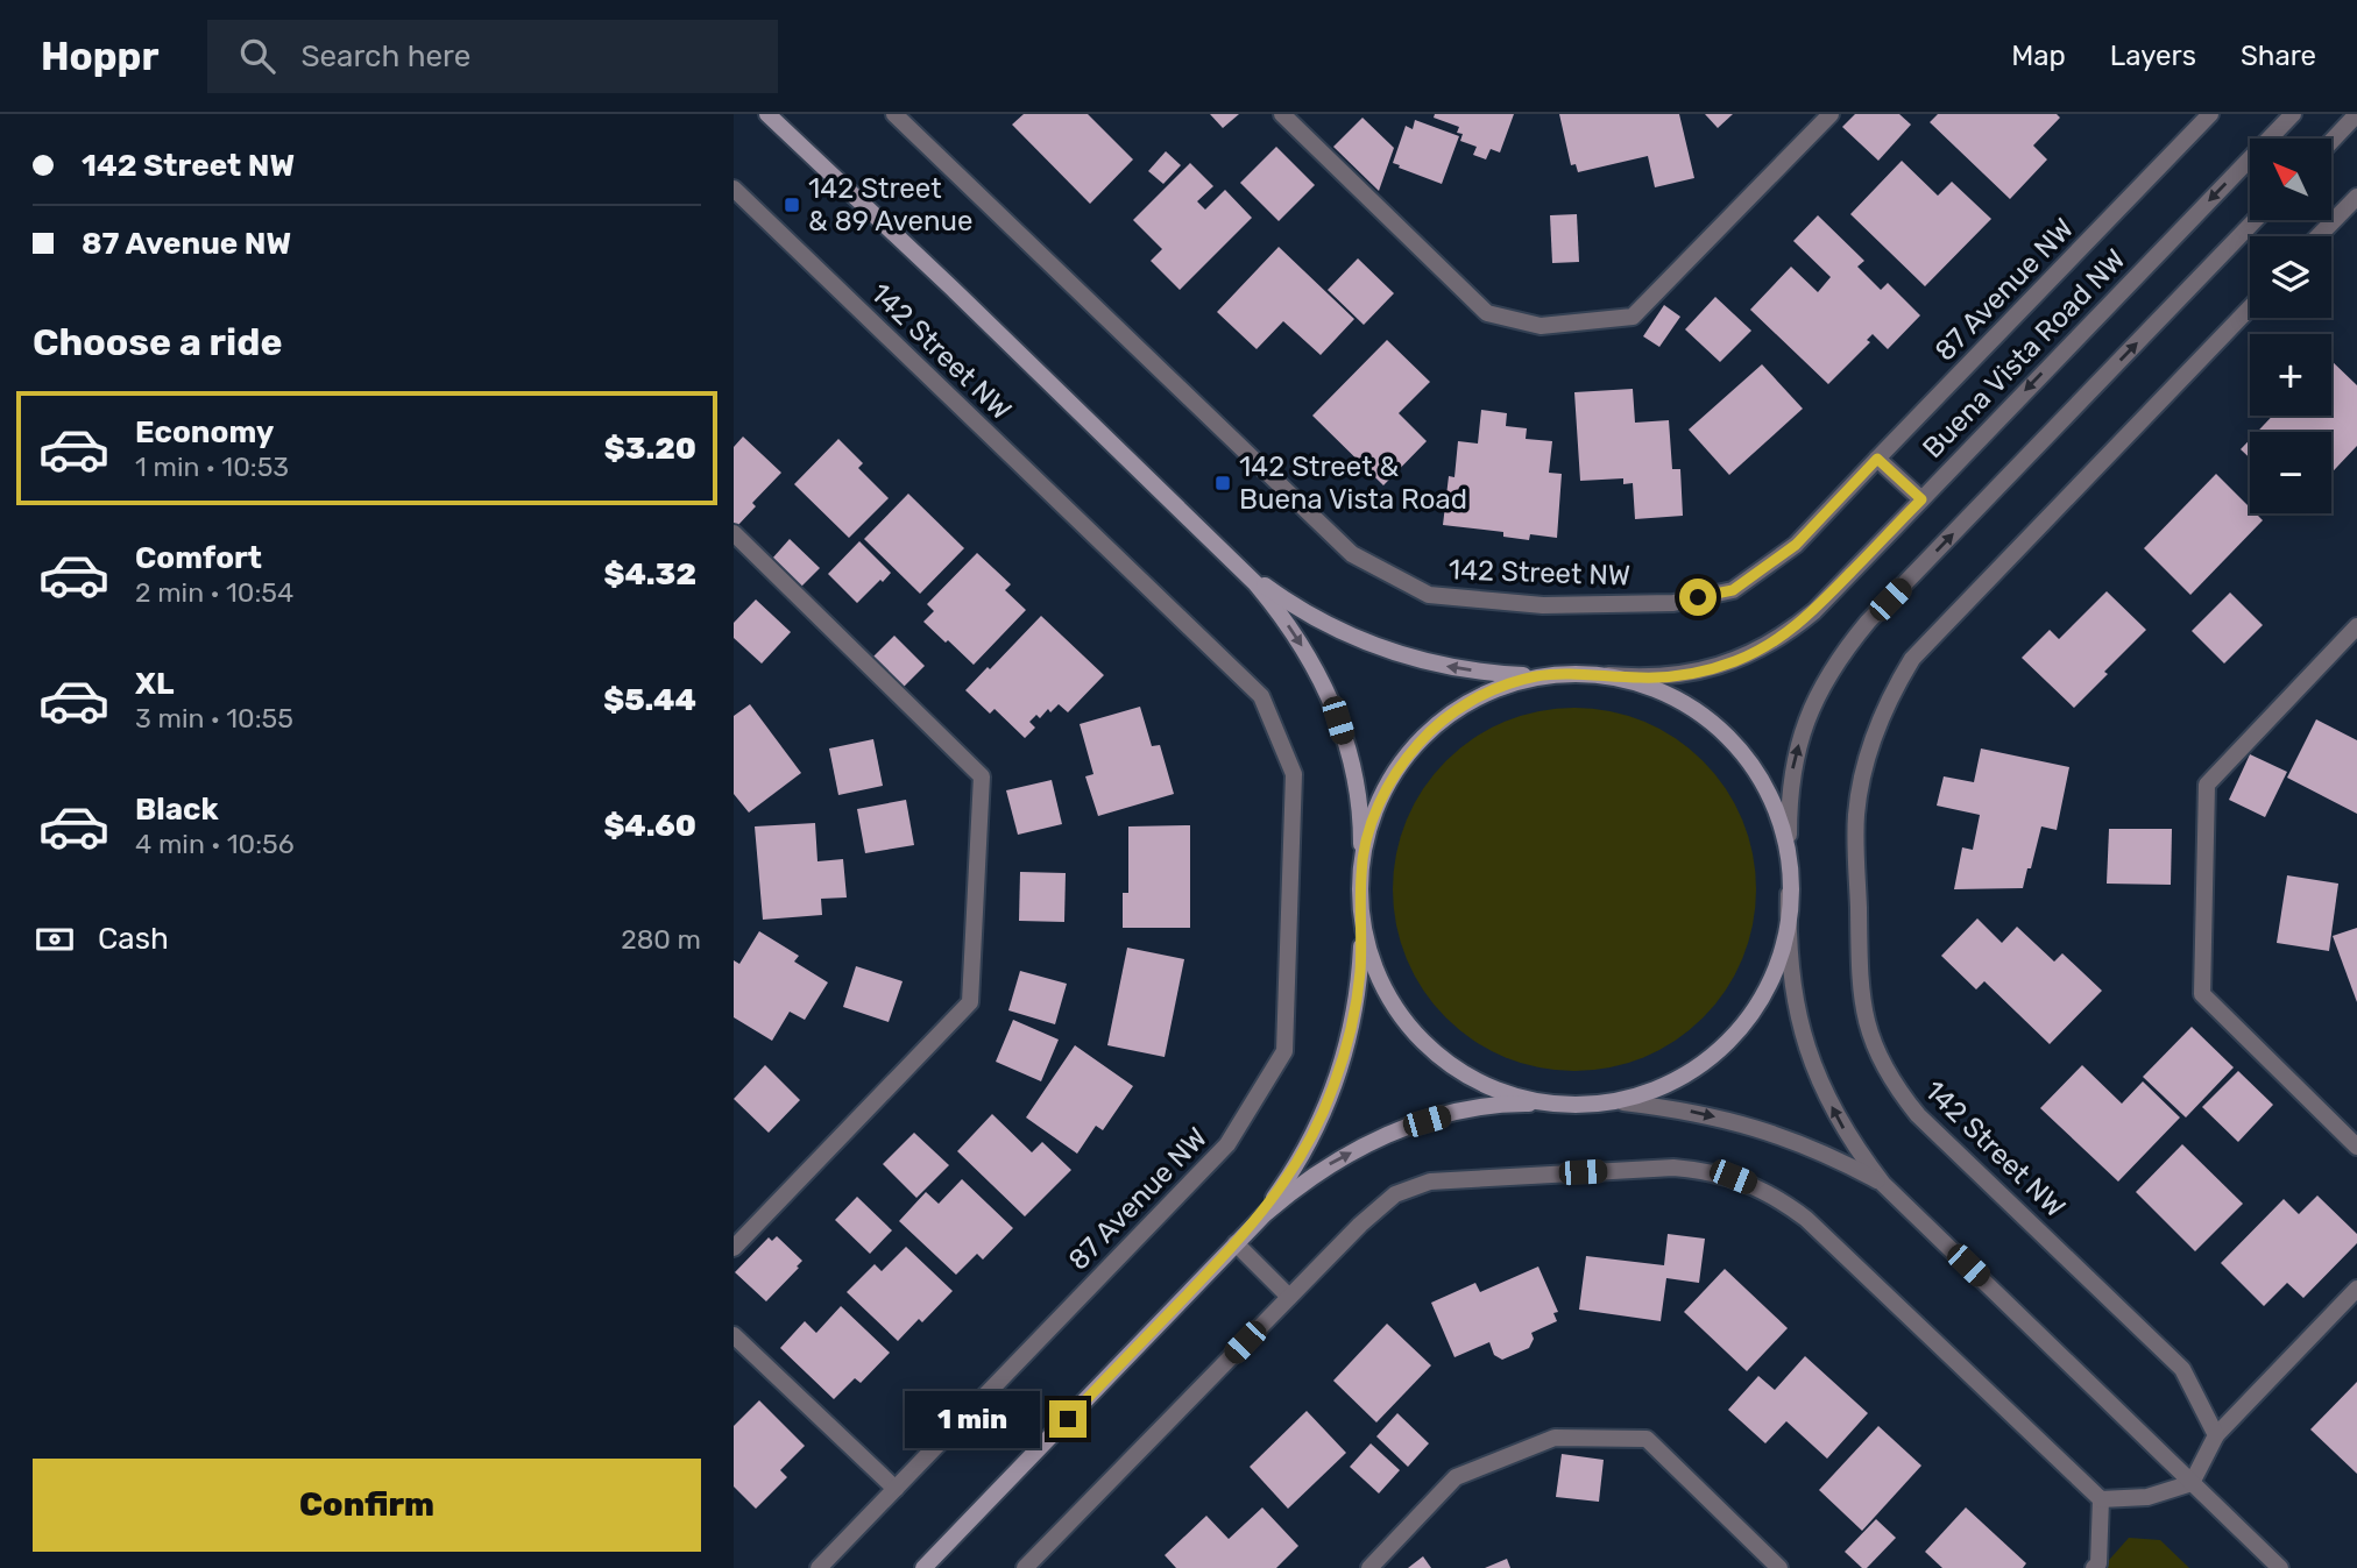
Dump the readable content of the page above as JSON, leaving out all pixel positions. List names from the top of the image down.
{
  "streets": {
    "main road": ["142 Street NW"],
    "street": ["87 Avenue NW", "Buena Vista Road NW"]
  },
  "crossings": [
    ["87 Avenue NW", "142 Street NW"]
  ],
  "places": {
    "transit": ["142 Street & 89 Avenue", "142 Street & Buena Vista Road"]
  },
  "north": "top left",
  "page": {
    "header": "Hoppr",
    "search": "Search here",
    "nav": ["Map", "Layers", "Share"],
    "banner": ["142 Street NW", "87 Avenue NW"],
    "map_buttons": ["+", "−"],
    "heading": "Choose a ride",
    "list": [
      {
        "name": "Economy",
        "note": "1 min · 10:53",
        "value": "$3.20"
      },
      {
        "name": "Comfort",
        "note": "2 min · 10:54",
        "value": "$4.32"
      },
      {
        "name": "XL",
        "note": "3 min · 10:55",
        "value": "$5.44"
      },
      {
        "name": "Black",
        "note": "4 min · 10:56",
        "value": "$4.60"
      }
    ],
    "pay": ["Cash", "280 m"],
    "bubble": "1 min",
    "buttons": "Confirm"
  }
}
